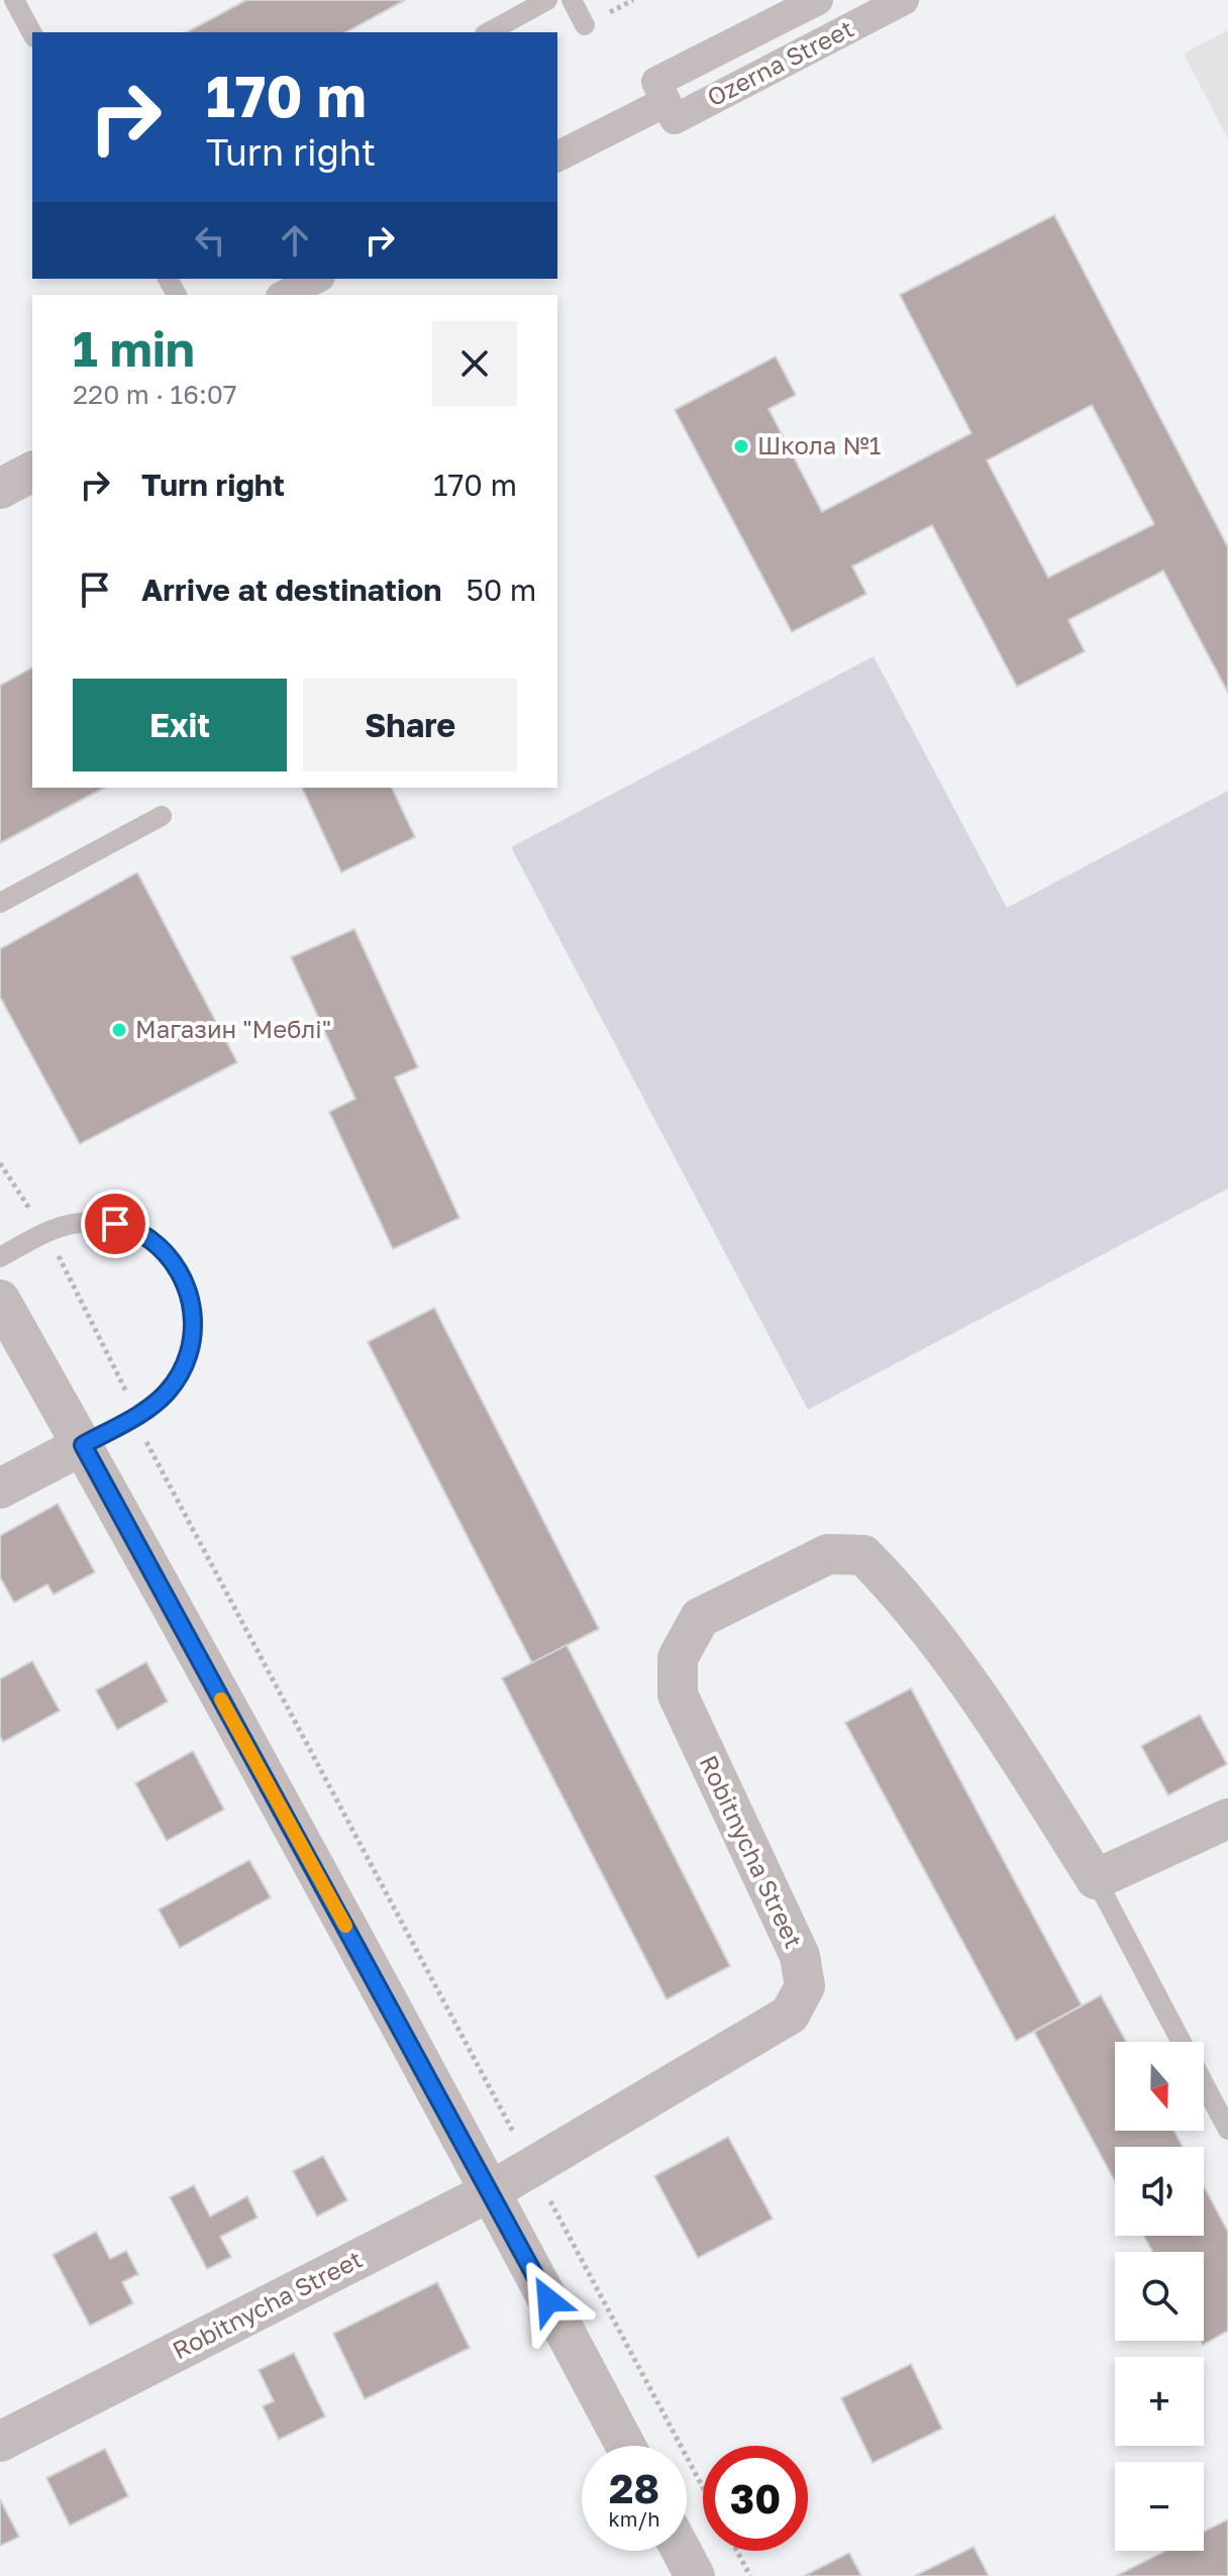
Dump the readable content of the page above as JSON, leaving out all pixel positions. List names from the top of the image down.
{
  "streets": {
    "street": ["Ozerna Street", "Robitnycha Street"]
  },
  "places": ["Школа №1", "Магазин \"Меблі\""],
  "north": "bottom",
  "page": {
    "turn": ["170 m", "Turn right"],
    "heading": ["1 min", "220 m · 16:07"],
    "list": [
      {
        "name": "Turn right",
        "value": "170 m"
      },
      {
        "name": "Arrive at destination",
        "value": "50 m"
      }
    ],
    "buttons": ["Exit", "Share"],
    "map_buttons": ["+", "−"],
    "speed": "28 km/h",
    "limit": "30"
  }
}
